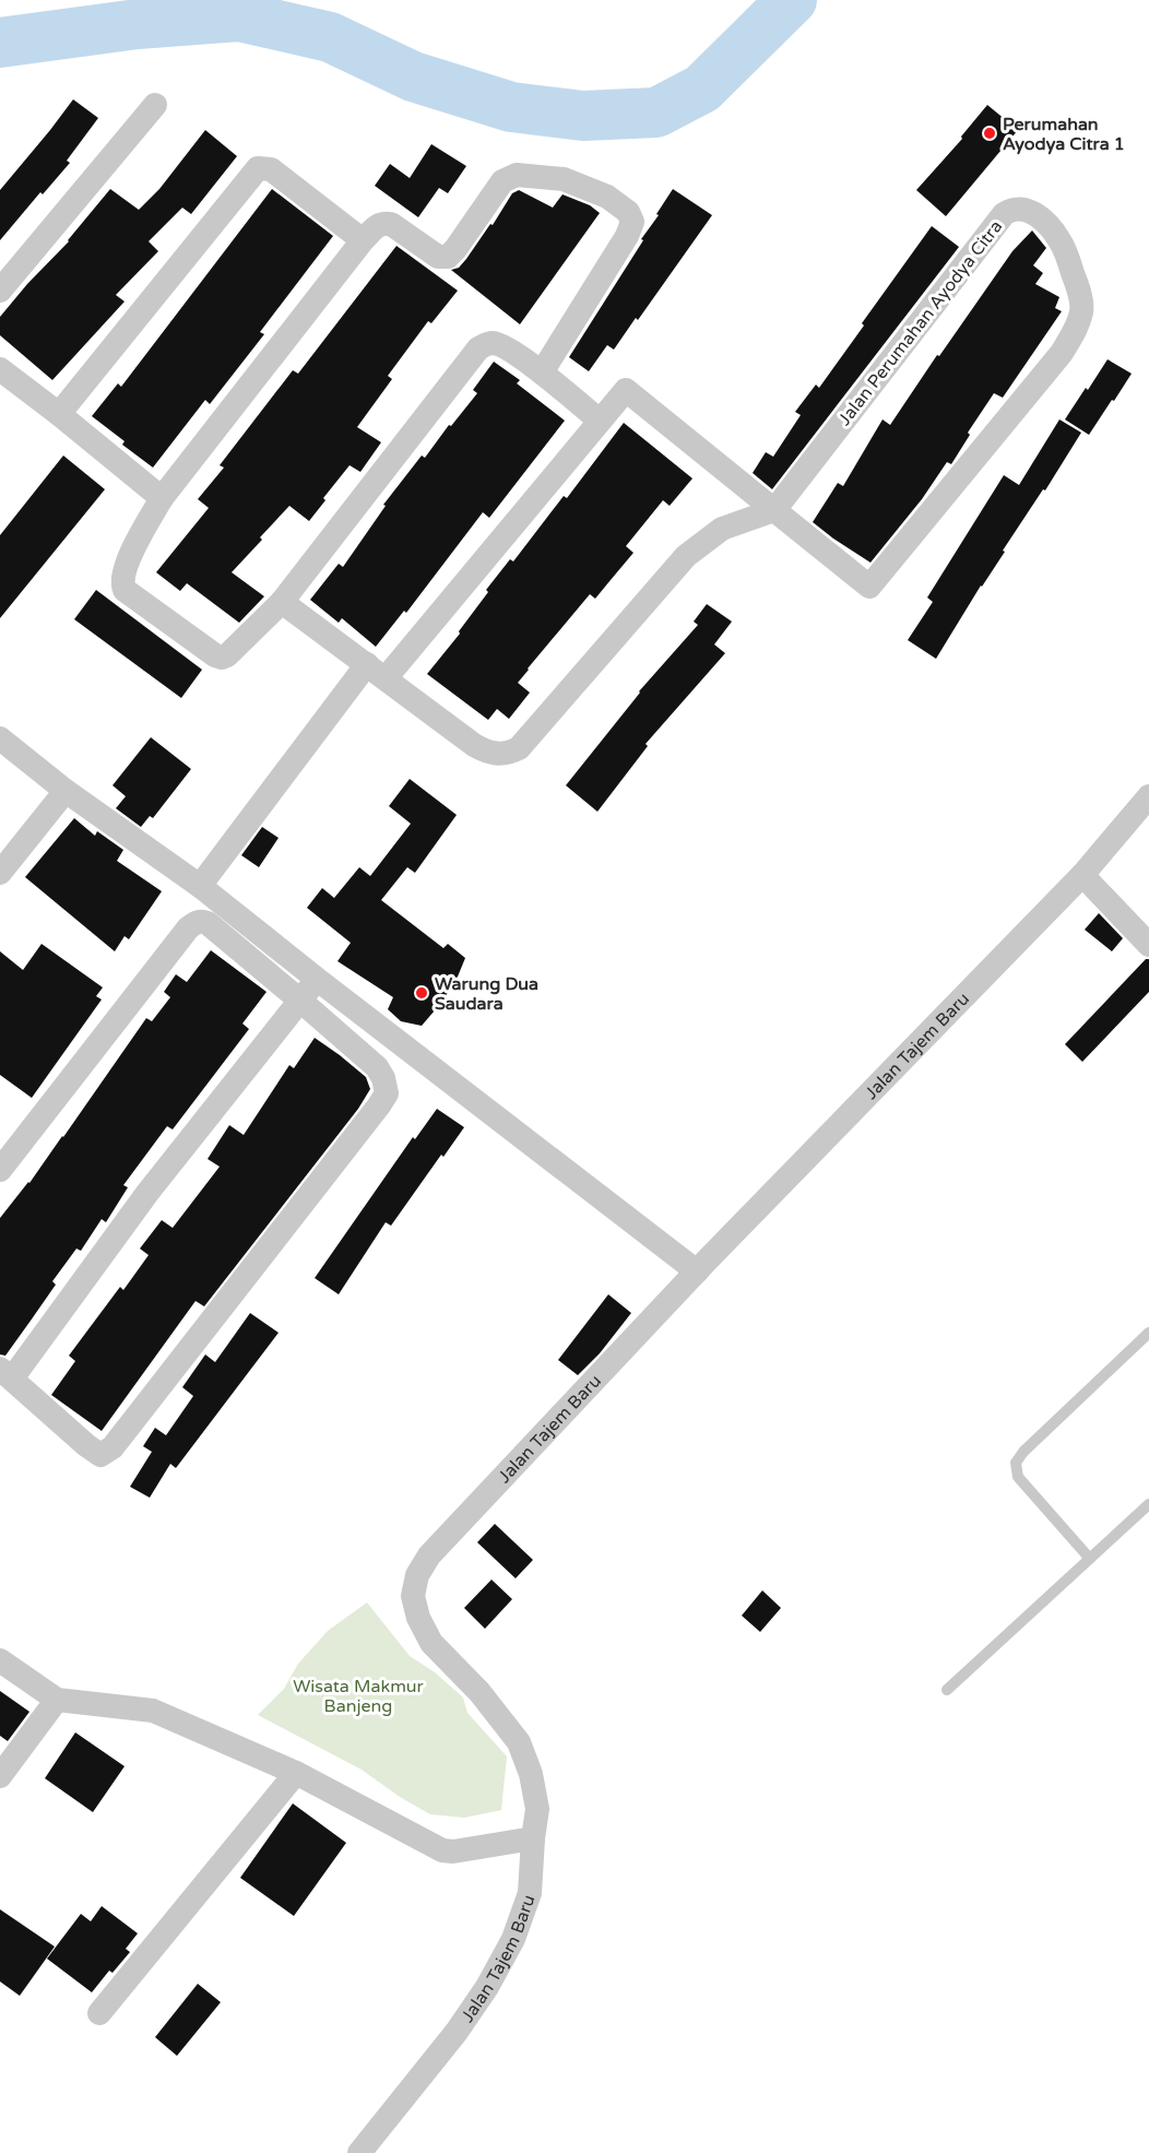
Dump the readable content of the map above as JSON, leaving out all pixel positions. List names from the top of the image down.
{
  "streets": {
    "street": ["Jalan Perumahan Ayodya Citra", "Jalan Tajem Baru"]
  },
  "parks": ["Wisata Makmur Banjeng"],
  "places": ["Perumahan Ayodya Citra 1", "Warung Dua Saudara"]
}
